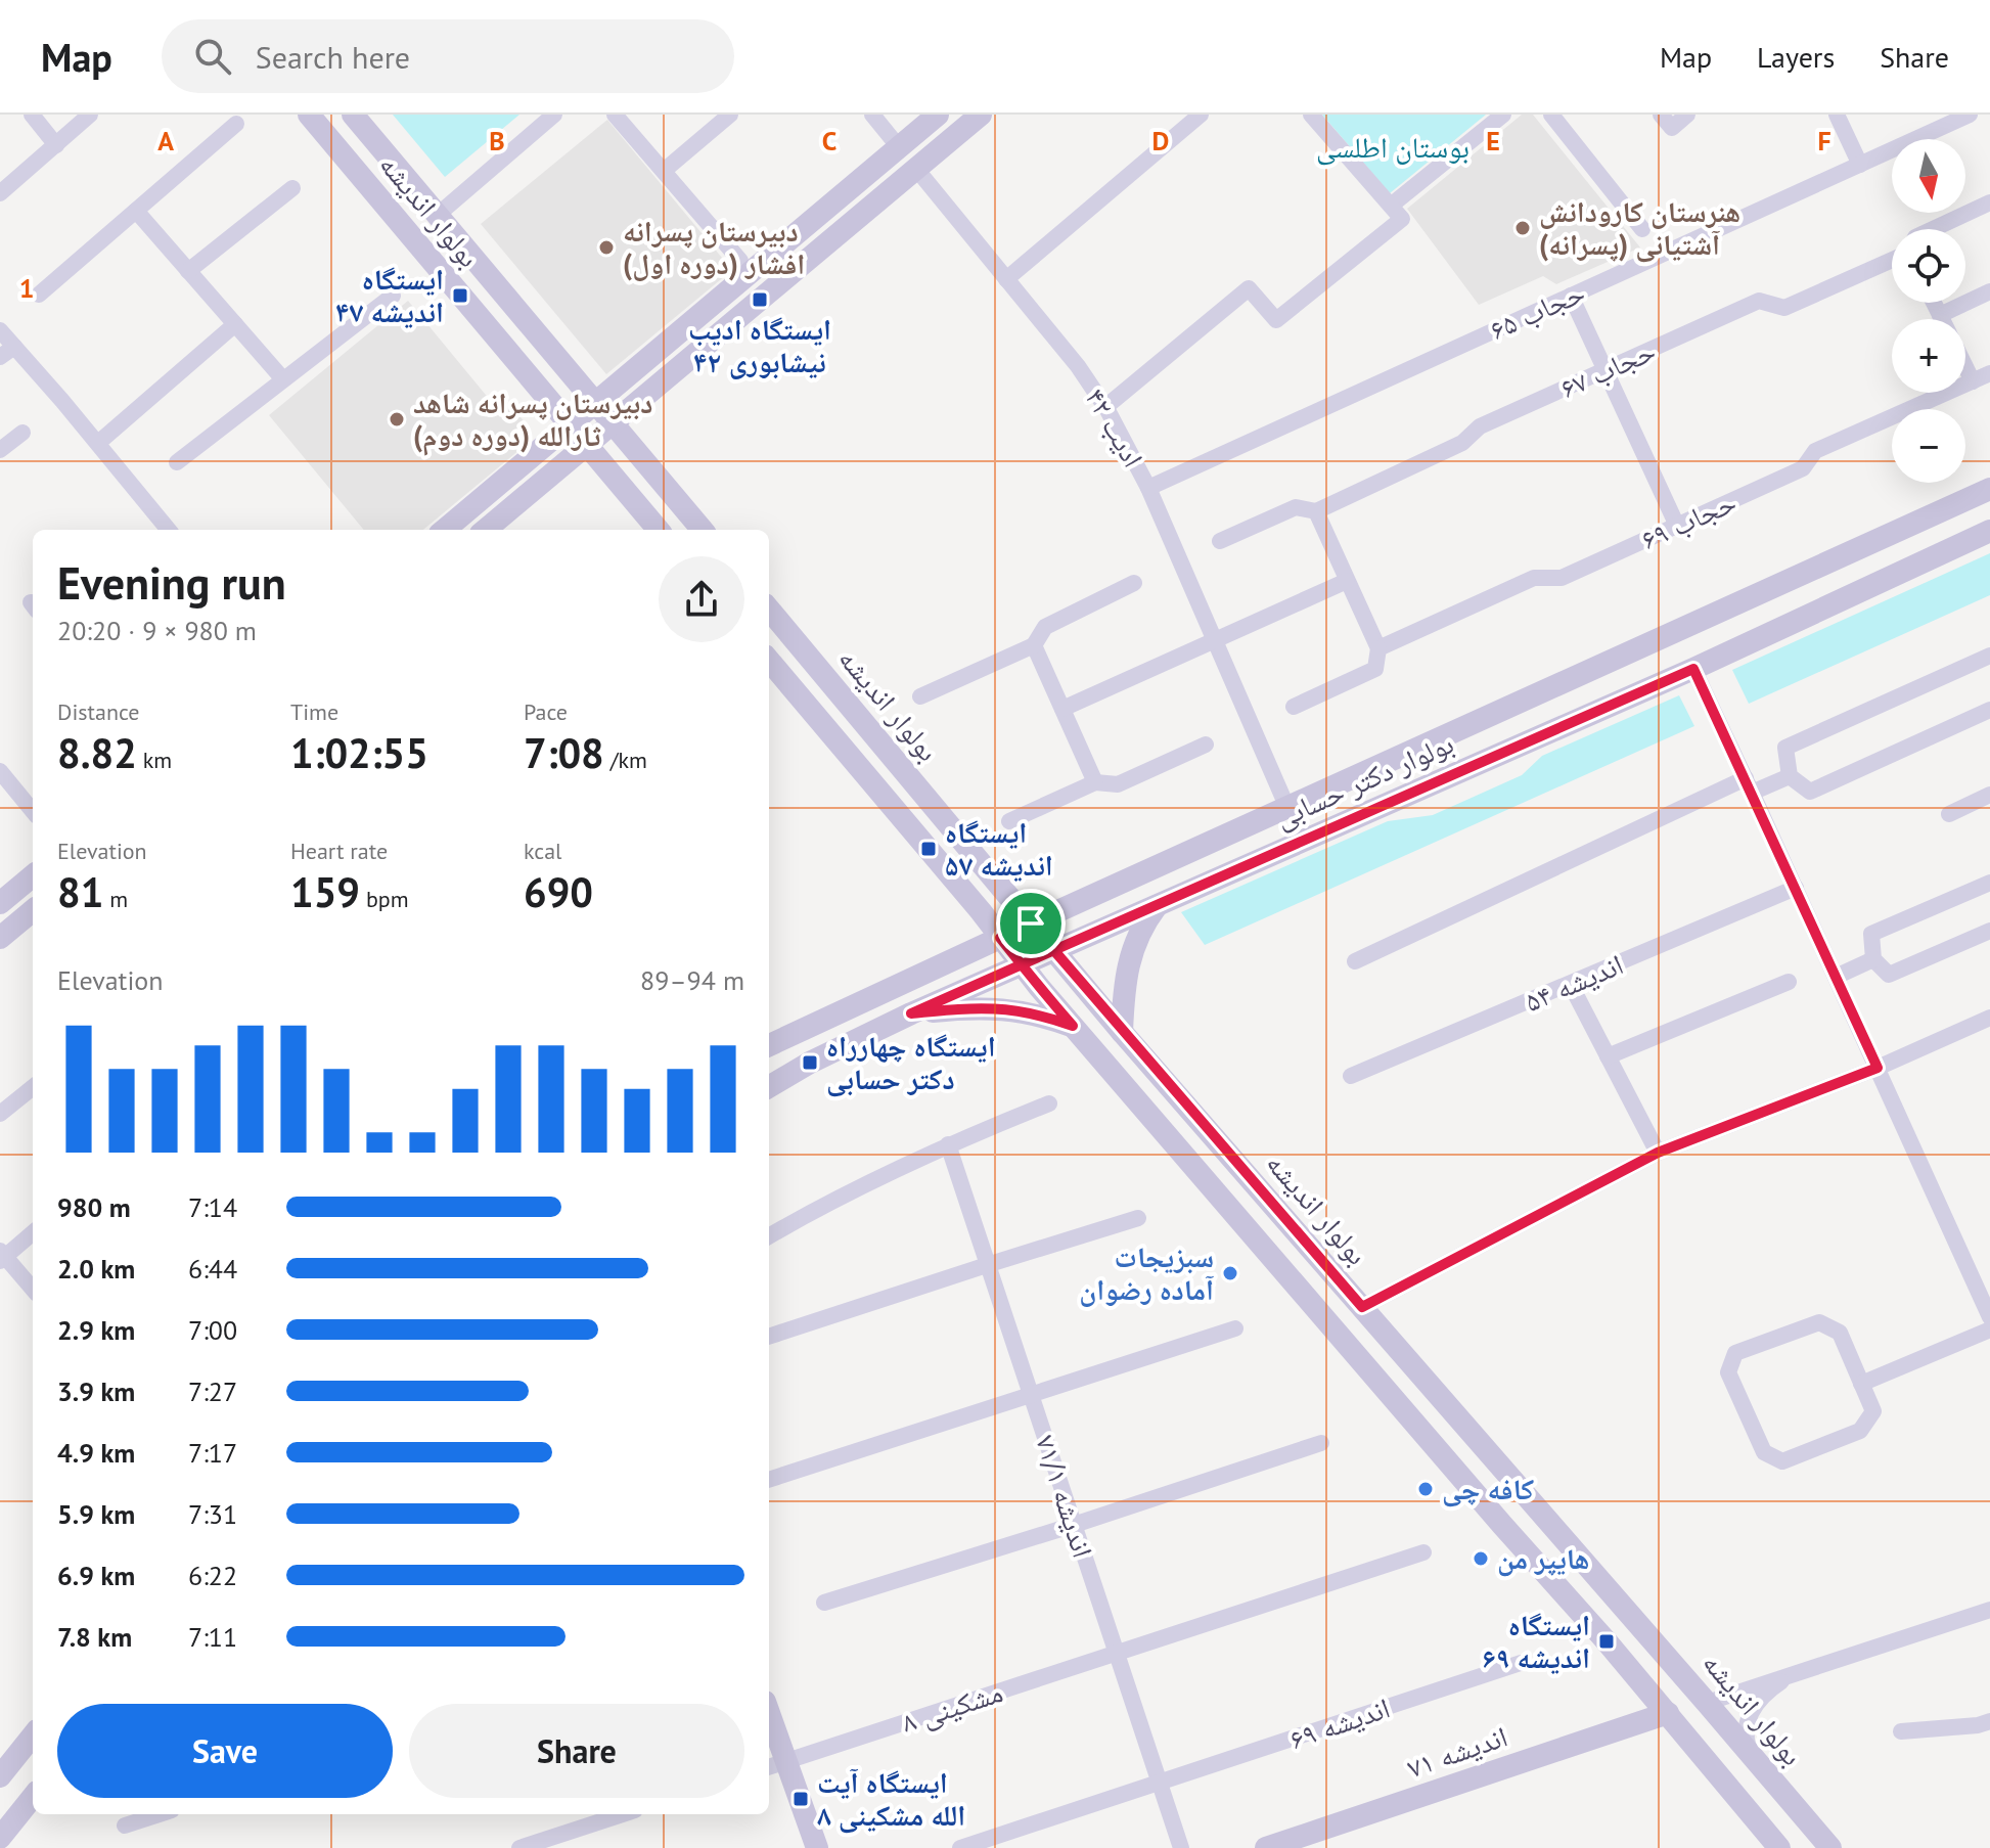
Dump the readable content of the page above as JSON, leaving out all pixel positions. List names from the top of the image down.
{
  "streets": {
    "main road": ["بولوار اندیشه", "بولوار دکتر حسابی", "اندیشه ۷۱"],
    "street": [
      "حجاب ۶۵",
      "حجاب ۶۷",
      "ادیب ۴۲",
      "حجاب ۶۹",
      "اندیشه ۵۴",
      "اندیشه ۷۱/۱",
      "مشکینی ۸",
      "اندیشه ۶۹"
    ]
  },
  "crossings": [
    ["بولوار اندیشه", "بولوار دکتر حسابی"],
    ["حجاب ۶۵", "ادیب ۴۲"],
    ["ادیب ۴۲", "بولوار دکتر حسابی"],
    ["اندیشه ۷۱/۱", "مشکینی ۸"],
    ["اندیشه ۷۱/۱", "اندیشه ۶۹"]
  ],
  "parks": ["بوستان اطلسی"],
  "places": {
    "other": [
      "هنرستان کارودانش آشتیانی (پسرانه)",
      "دبیرستان پسرانه افشار (دوره اول)",
      "دبیرستان پسرانه شاهد ثارالله (دوره دوم)",
      "سبزیجات آماده رضوان",
      "کافه چی",
      "هایپر من"
    ],
    "transit": [
      "ایستگاه اندیشه ۴۷",
      "ایستگاه ادیب نیشابوری ۴۲",
      "ایستگاه اندیشه ۵۷",
      "ایستگاه چهارراه دکتر حسابی",
      "ایستگاه اندیشه ۶۹",
      "ایستگاه آیت الله مشکینی ۸"
    ]
  },
  "north": "bottom",
  "page": {
    "header": "Map",
    "search": "Search here",
    "nav": ["Map", "Layers", "Share"],
    "map_buttons": ["+", "−"],
    "heading": ["Evening run", "20:20 · 9 × 980 m"],
    "stats": [
      ["Distance", "8.82 km"],
      ["Time", "1:02:55"],
      ["Pace", "7:08 /km"],
      ["Elevation", "81 m"],
      ["Heart rate", "159 bpm"],
      ["kcal", "690"]
    ],
    "chart": ["Elevation", "89–94 m"],
    "list": [
      {
        "name": "980 m",
        "note": "7:14"
      },
      {
        "name": "2.0 km",
        "note": "6:44"
      },
      {
        "name": "2.9 km",
        "note": "7:00"
      },
      {
        "name": "3.9 km",
        "note": "7:27"
      },
      {
        "name": "4.9 km",
        "note": "7:17"
      },
      {
        "name": "5.9 km",
        "note": "7:31"
      },
      {
        "name": "6.9 km",
        "note": "6:22"
      },
      {
        "name": "7.8 km",
        "note": "7:11"
      }
    ],
    "buttons": ["Save", "Share"]
  },
  "grid": {
    "columns": [
      "A",
      "B",
      "C",
      "D",
      "E",
      "F"
    ],
    "rows": ["1"]
  }
}
